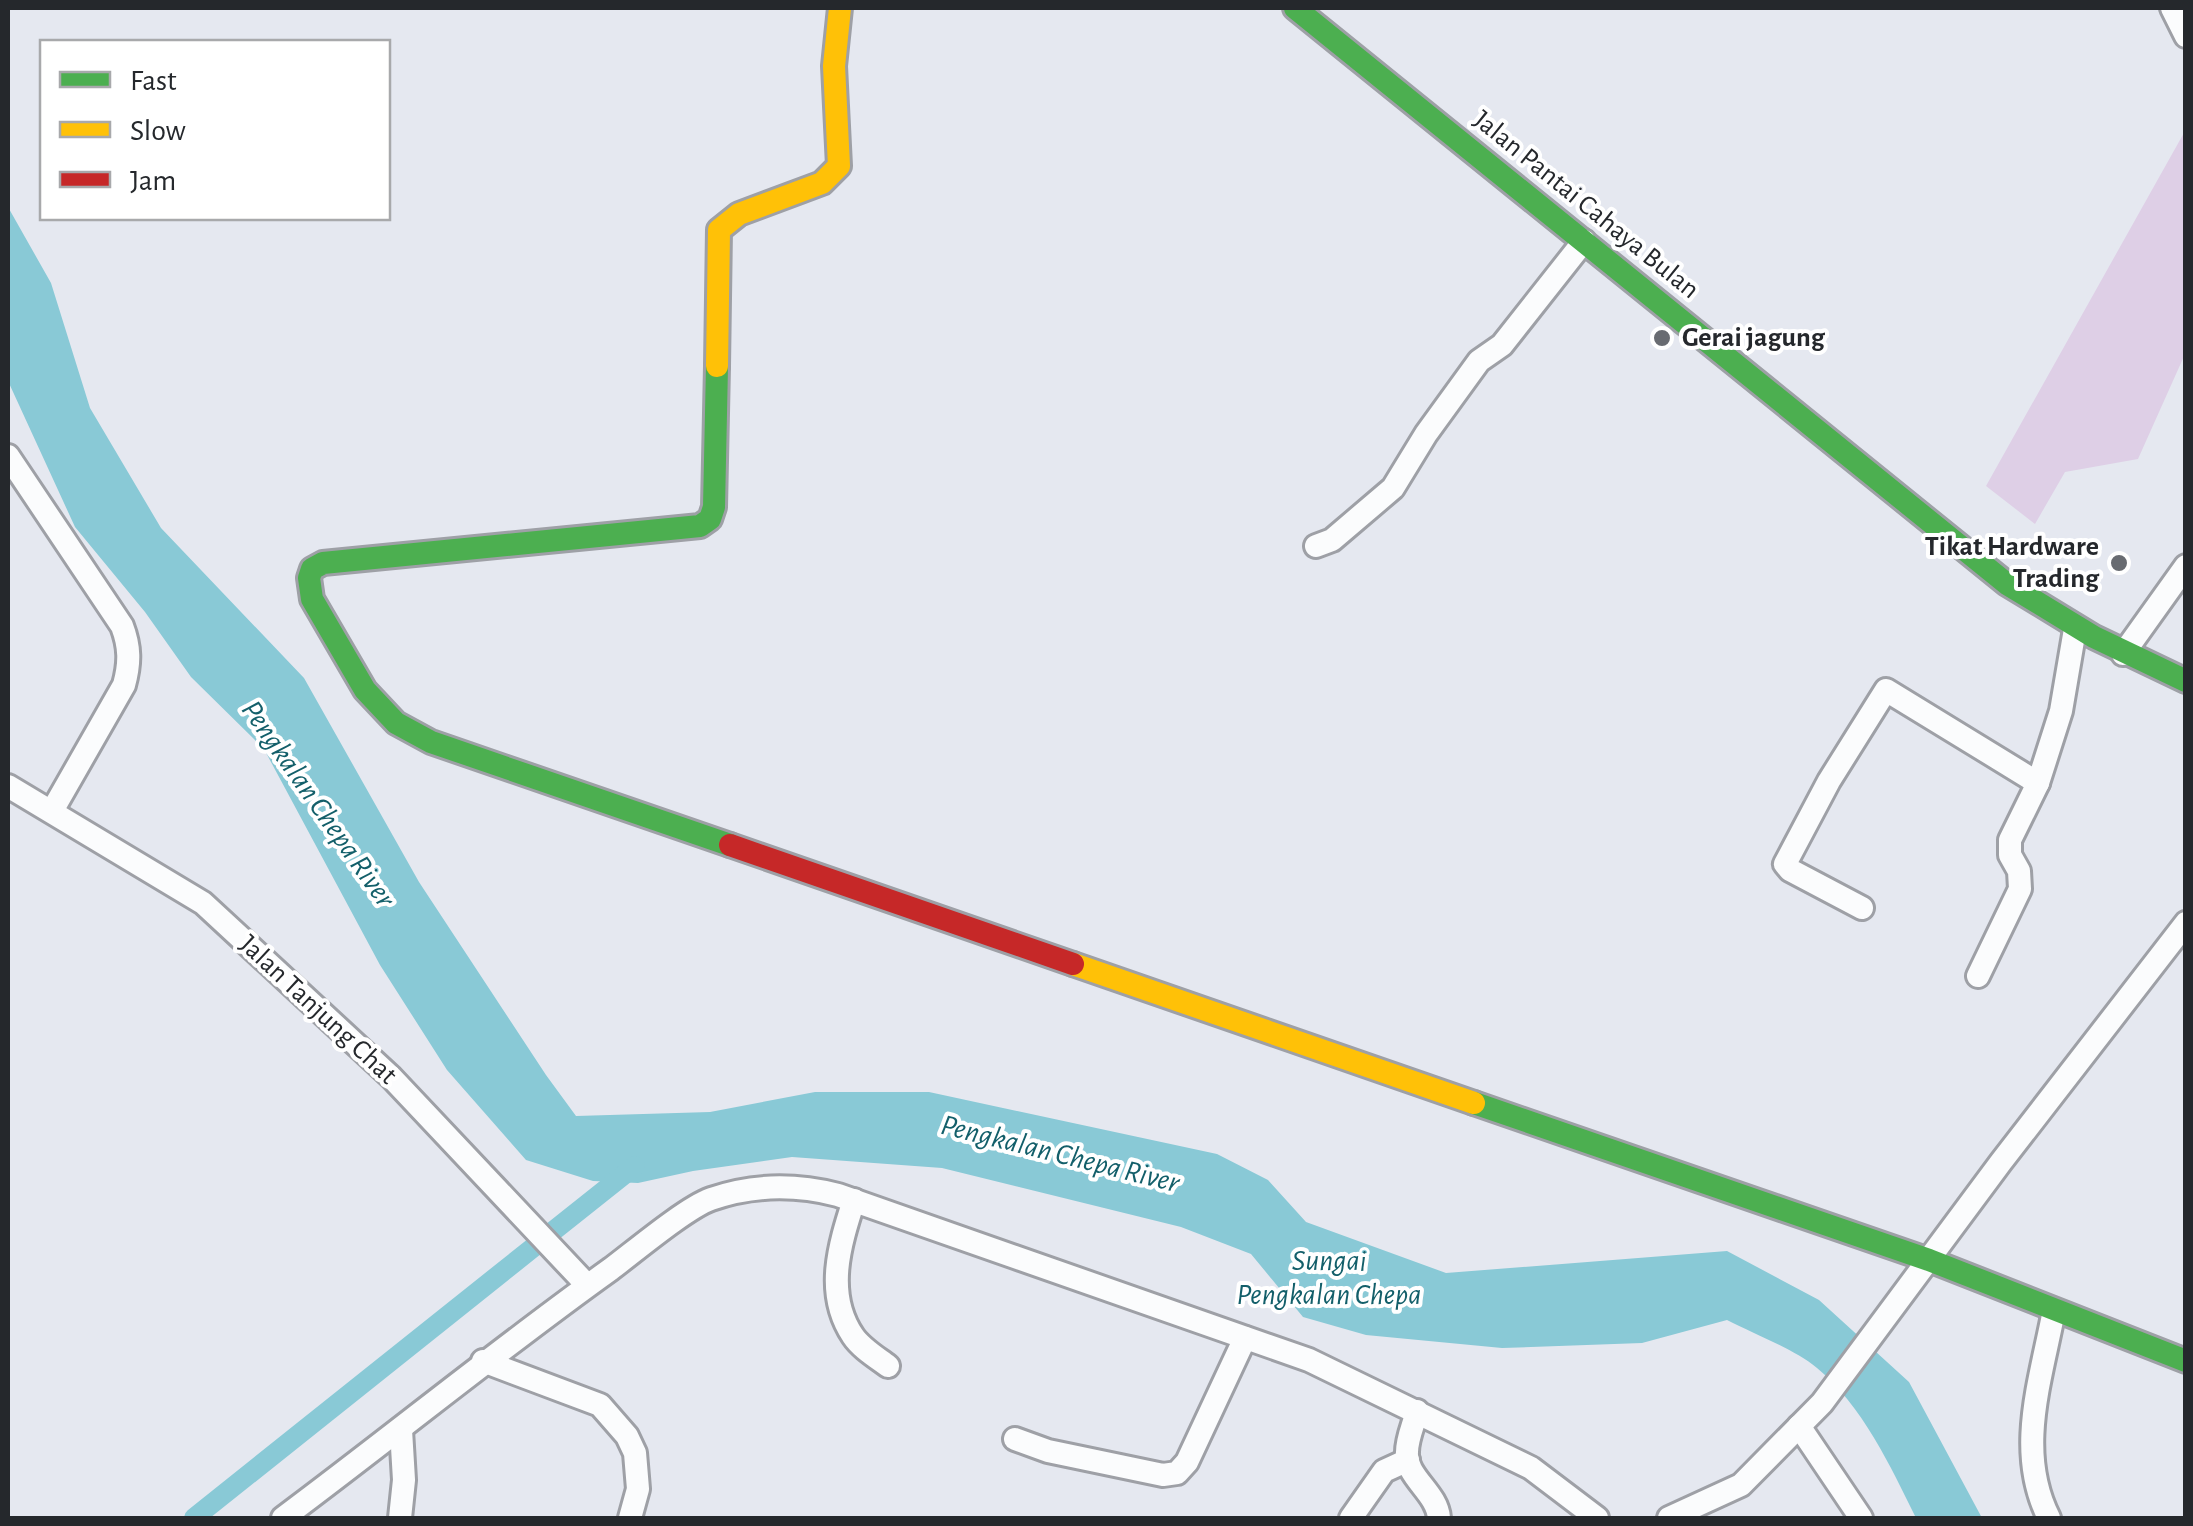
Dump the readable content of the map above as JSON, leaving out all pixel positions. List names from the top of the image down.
{
  "streets": {
    "street": ["Jalan Pantai Cahaya Bulan", "Jalan Tanjung Chat"]
  },
  "water": ["Pengkalan Chepa River", "Sungai Pengkalan Chepa"],
  "places": ["Gerai jagung", "Tikat Hardware Trading"],
  "legend": ["Fast", "Slow", "Jam"]
}
